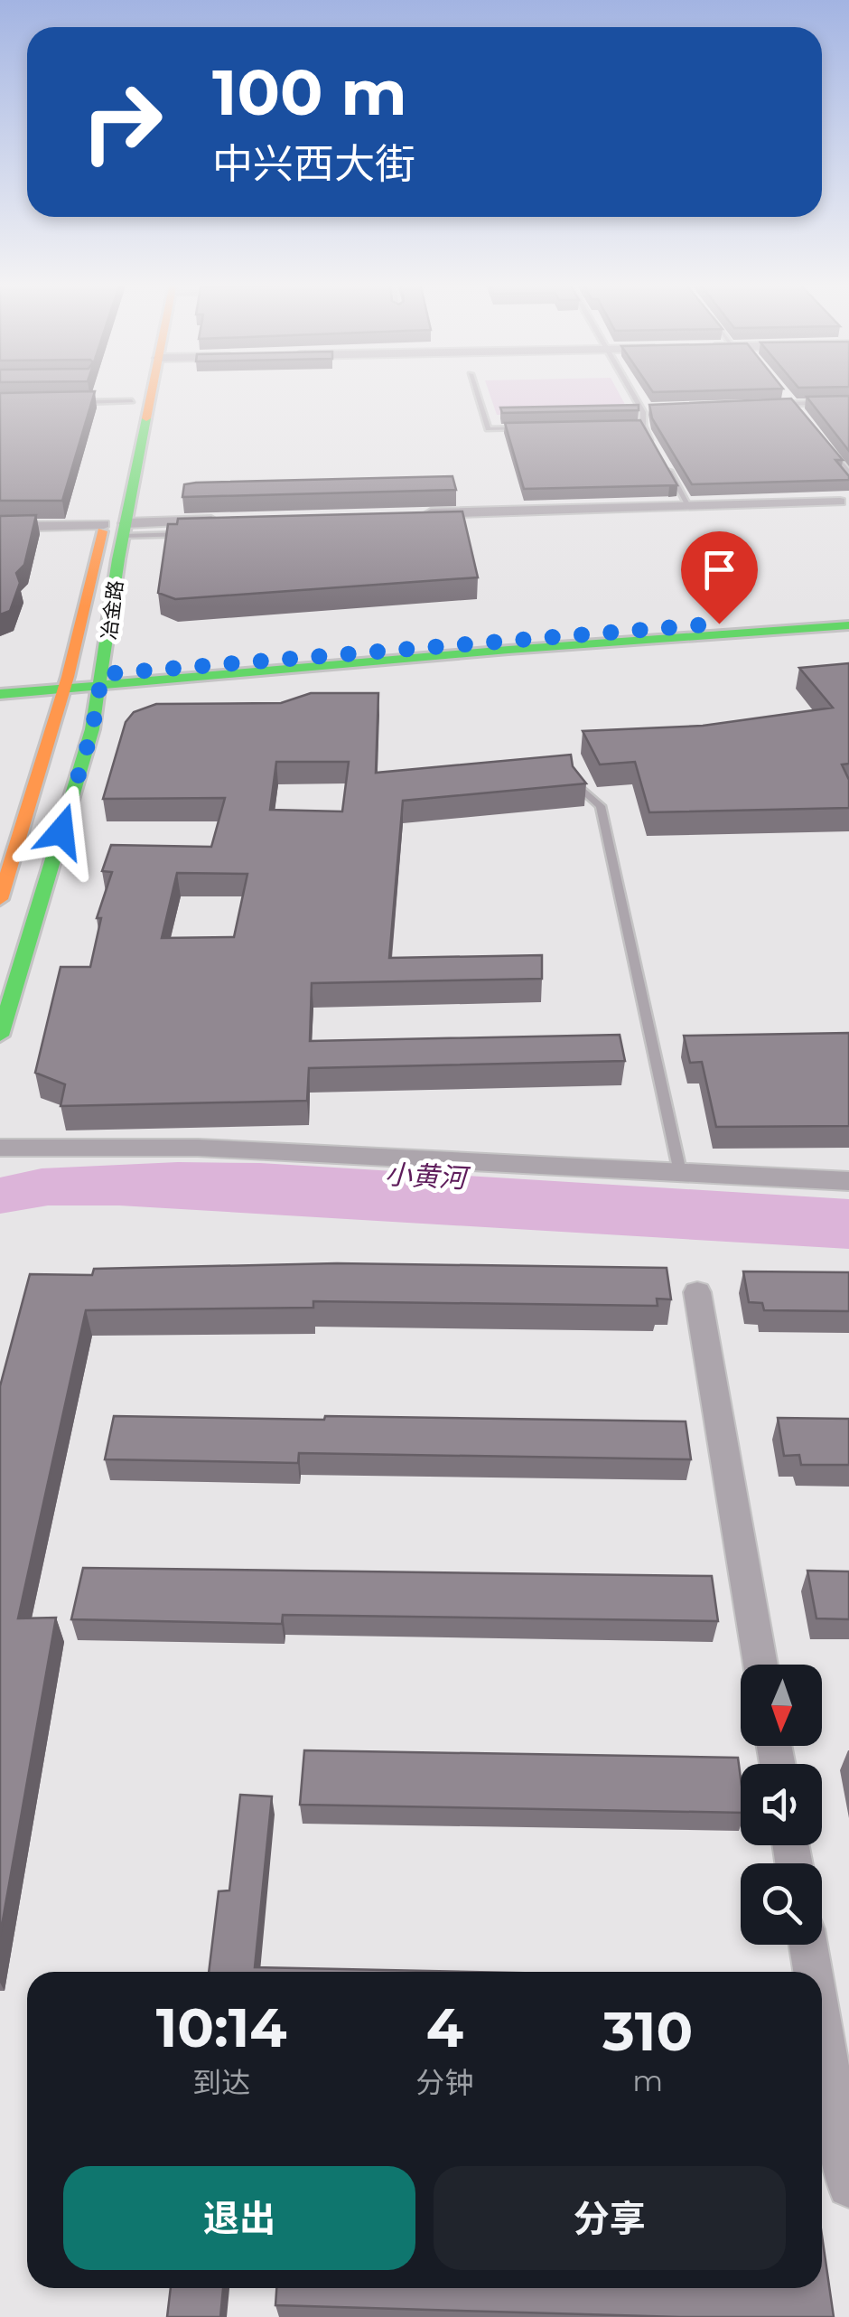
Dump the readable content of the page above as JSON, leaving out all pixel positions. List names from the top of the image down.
{
  "streets": {
    "street": ["冶金路"]
  },
  "water": ["小黄河"],
  "north": "bottom",
  "page": {
    "turn": ["100 m", "中兴西大街"],
    "eta": [
      "10:14",
      "到达",
      "4",
      "分钟",
      "310",
      "m"
    ],
    "buttons": ["退出", "分享"]
  }
}
